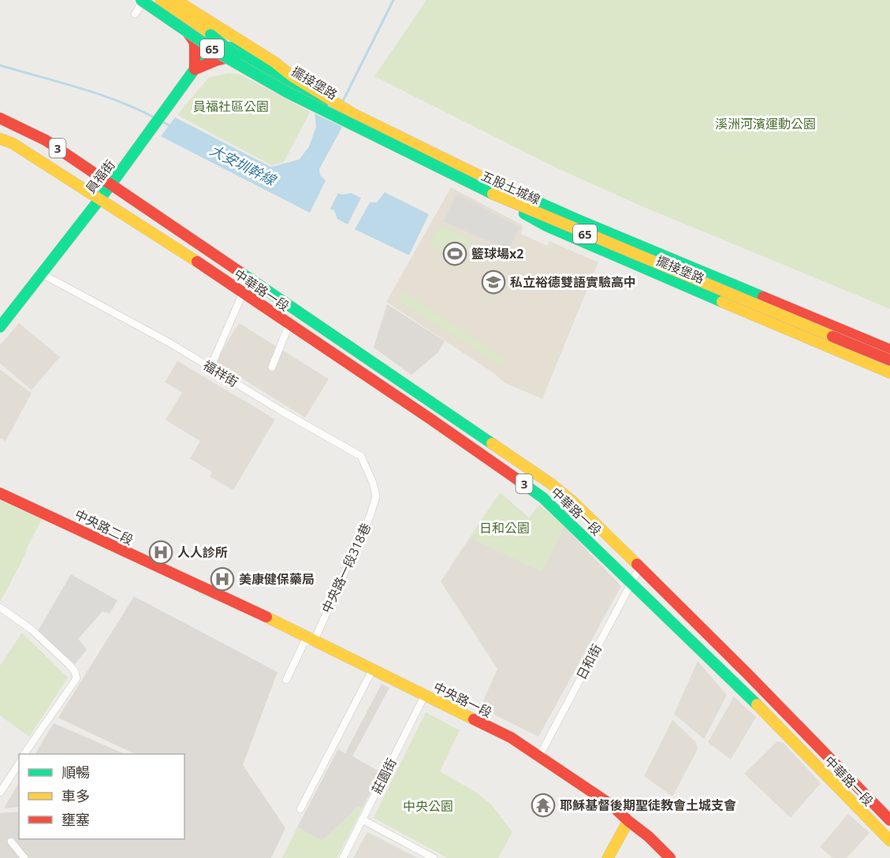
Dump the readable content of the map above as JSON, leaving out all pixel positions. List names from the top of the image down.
{
  "streets": {
    "main road": [
      "65",
      "擺接堡路",
      "3",
      "員福街",
      "五股土城線",
      "中華路一段",
      "中央路二段",
      "中央路一段"
    ],
    "street": [
      "福祥街",
      "中央路一段318巷",
      "日和街",
      "莊園街"
    ]
  },
  "crossings": [
    ["擺接堡路", "員福街"],
    ["3", "員福街"],
    ["3", "中華路一段"],
    ["員福街", "中華路一段"],
    ["員福街", "福祥街"],
    ["中華路一段", "日和街"],
    ["福祥街", "中央路一段318巷"],
    ["中央路二段", "中央路一段"],
    ["中央路一段318巷", "中央路一段"],
    ["日和街", "中央路一段"],
    ["中央路一段", "莊園街"]
  ],
  "water": ["大安圳幹線"],
  "parks": [
    "員福社區公園",
    "溪洲河濱運動公園",
    "日和公園",
    "中央公園"
  ],
  "places": {
    "sports": ["籃球場x2"],
    "school or university": ["私立裕德雙語實驗高中"],
    "hospital": ["人人診所", "美康健保藥局"],
    "temple": ["耶穌基督後期聖徒教會土城支會"]
  },
  "legend": ["順暢", "車多", "壅塞"]
}
